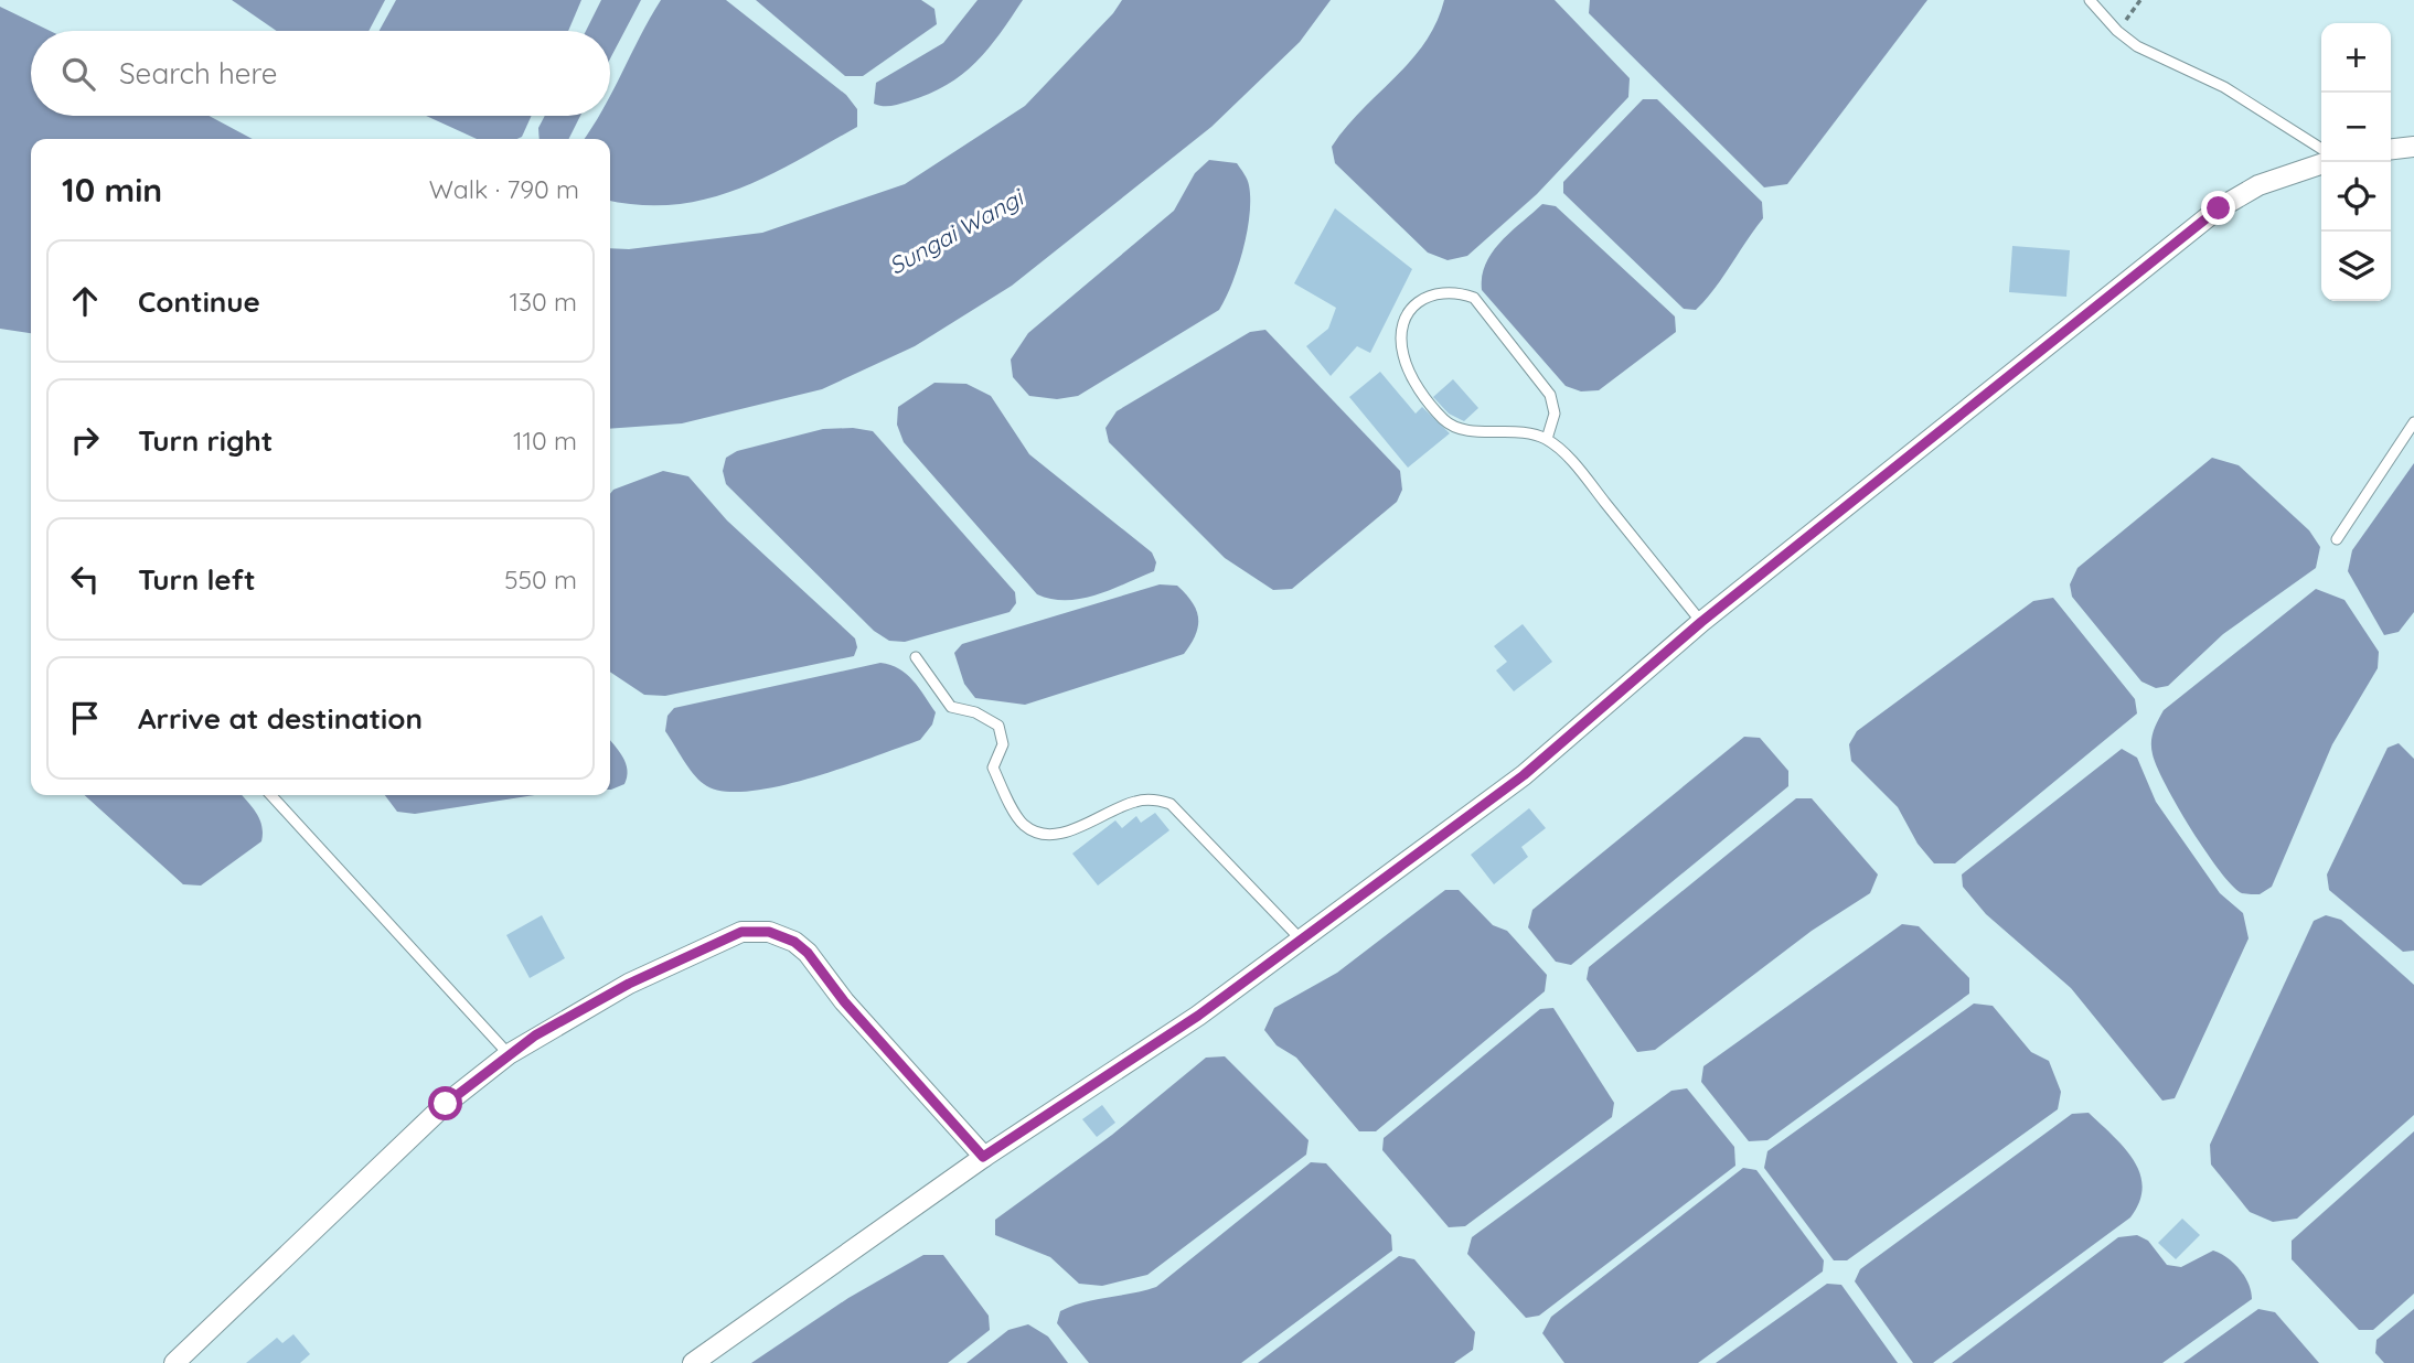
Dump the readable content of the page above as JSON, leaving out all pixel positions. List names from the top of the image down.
{
  "water": ["Sungai Wangi"],
  "page": {
    "map_buttons": ["+", "−"],
    "search": "Search here",
    "heading": ["10 min", "Walk · 790 m"],
    "list": [
      ["Continue", "130 m"],
      ["Turn right", "110 m"],
      ["Turn left", "550 m"],
      "Arrive at destination"
    ]
  }
}
